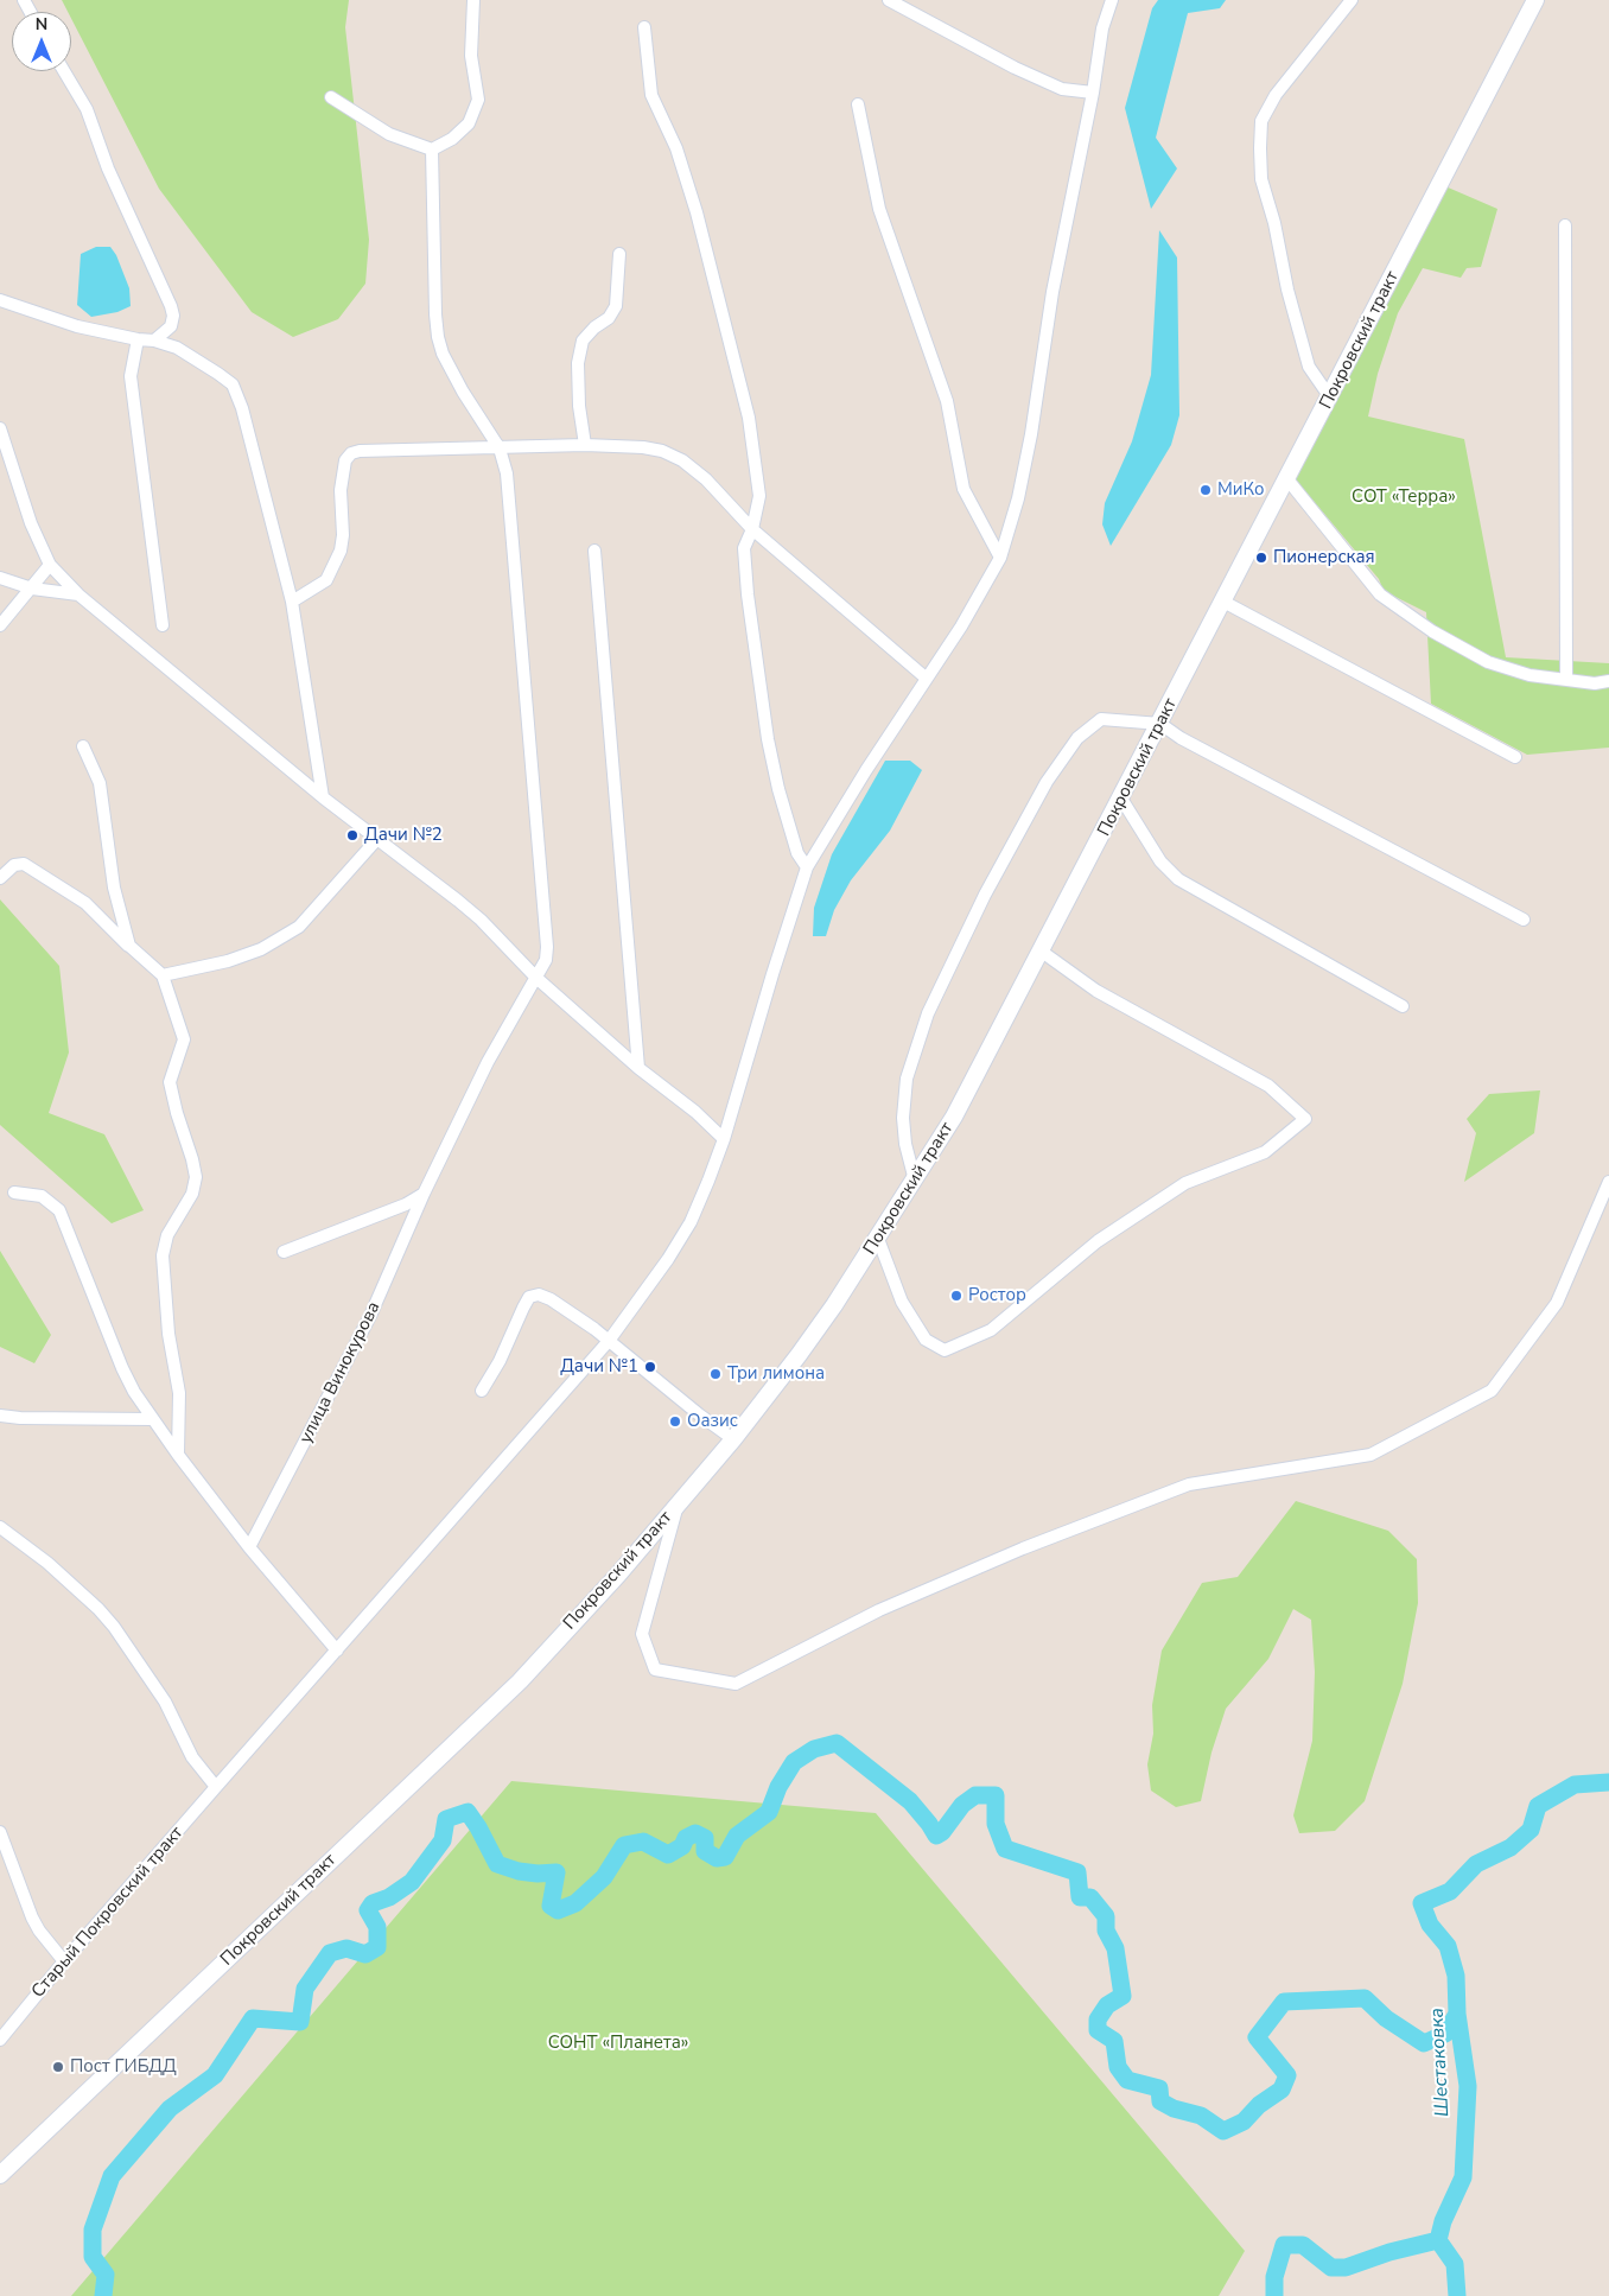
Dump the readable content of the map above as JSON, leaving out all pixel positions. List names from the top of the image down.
{
  "streets": {
    "main road": ["Покровский тракт"],
    "street": ["улица Винокурова", "Старый Покровский тракт"]
  },
  "water": ["Шестаковка"],
  "parks": ["СОТ «Терра»", "СОНТ «Планета»"],
  "places": [
    "МиКо",
    "Пионерская",
    "Дачи №2",
    "Ростор",
    "Дачи №1",
    "Три лимона",
    "Оазис",
    "Пост ГИБДД"
  ],
  "north": "top"
}
